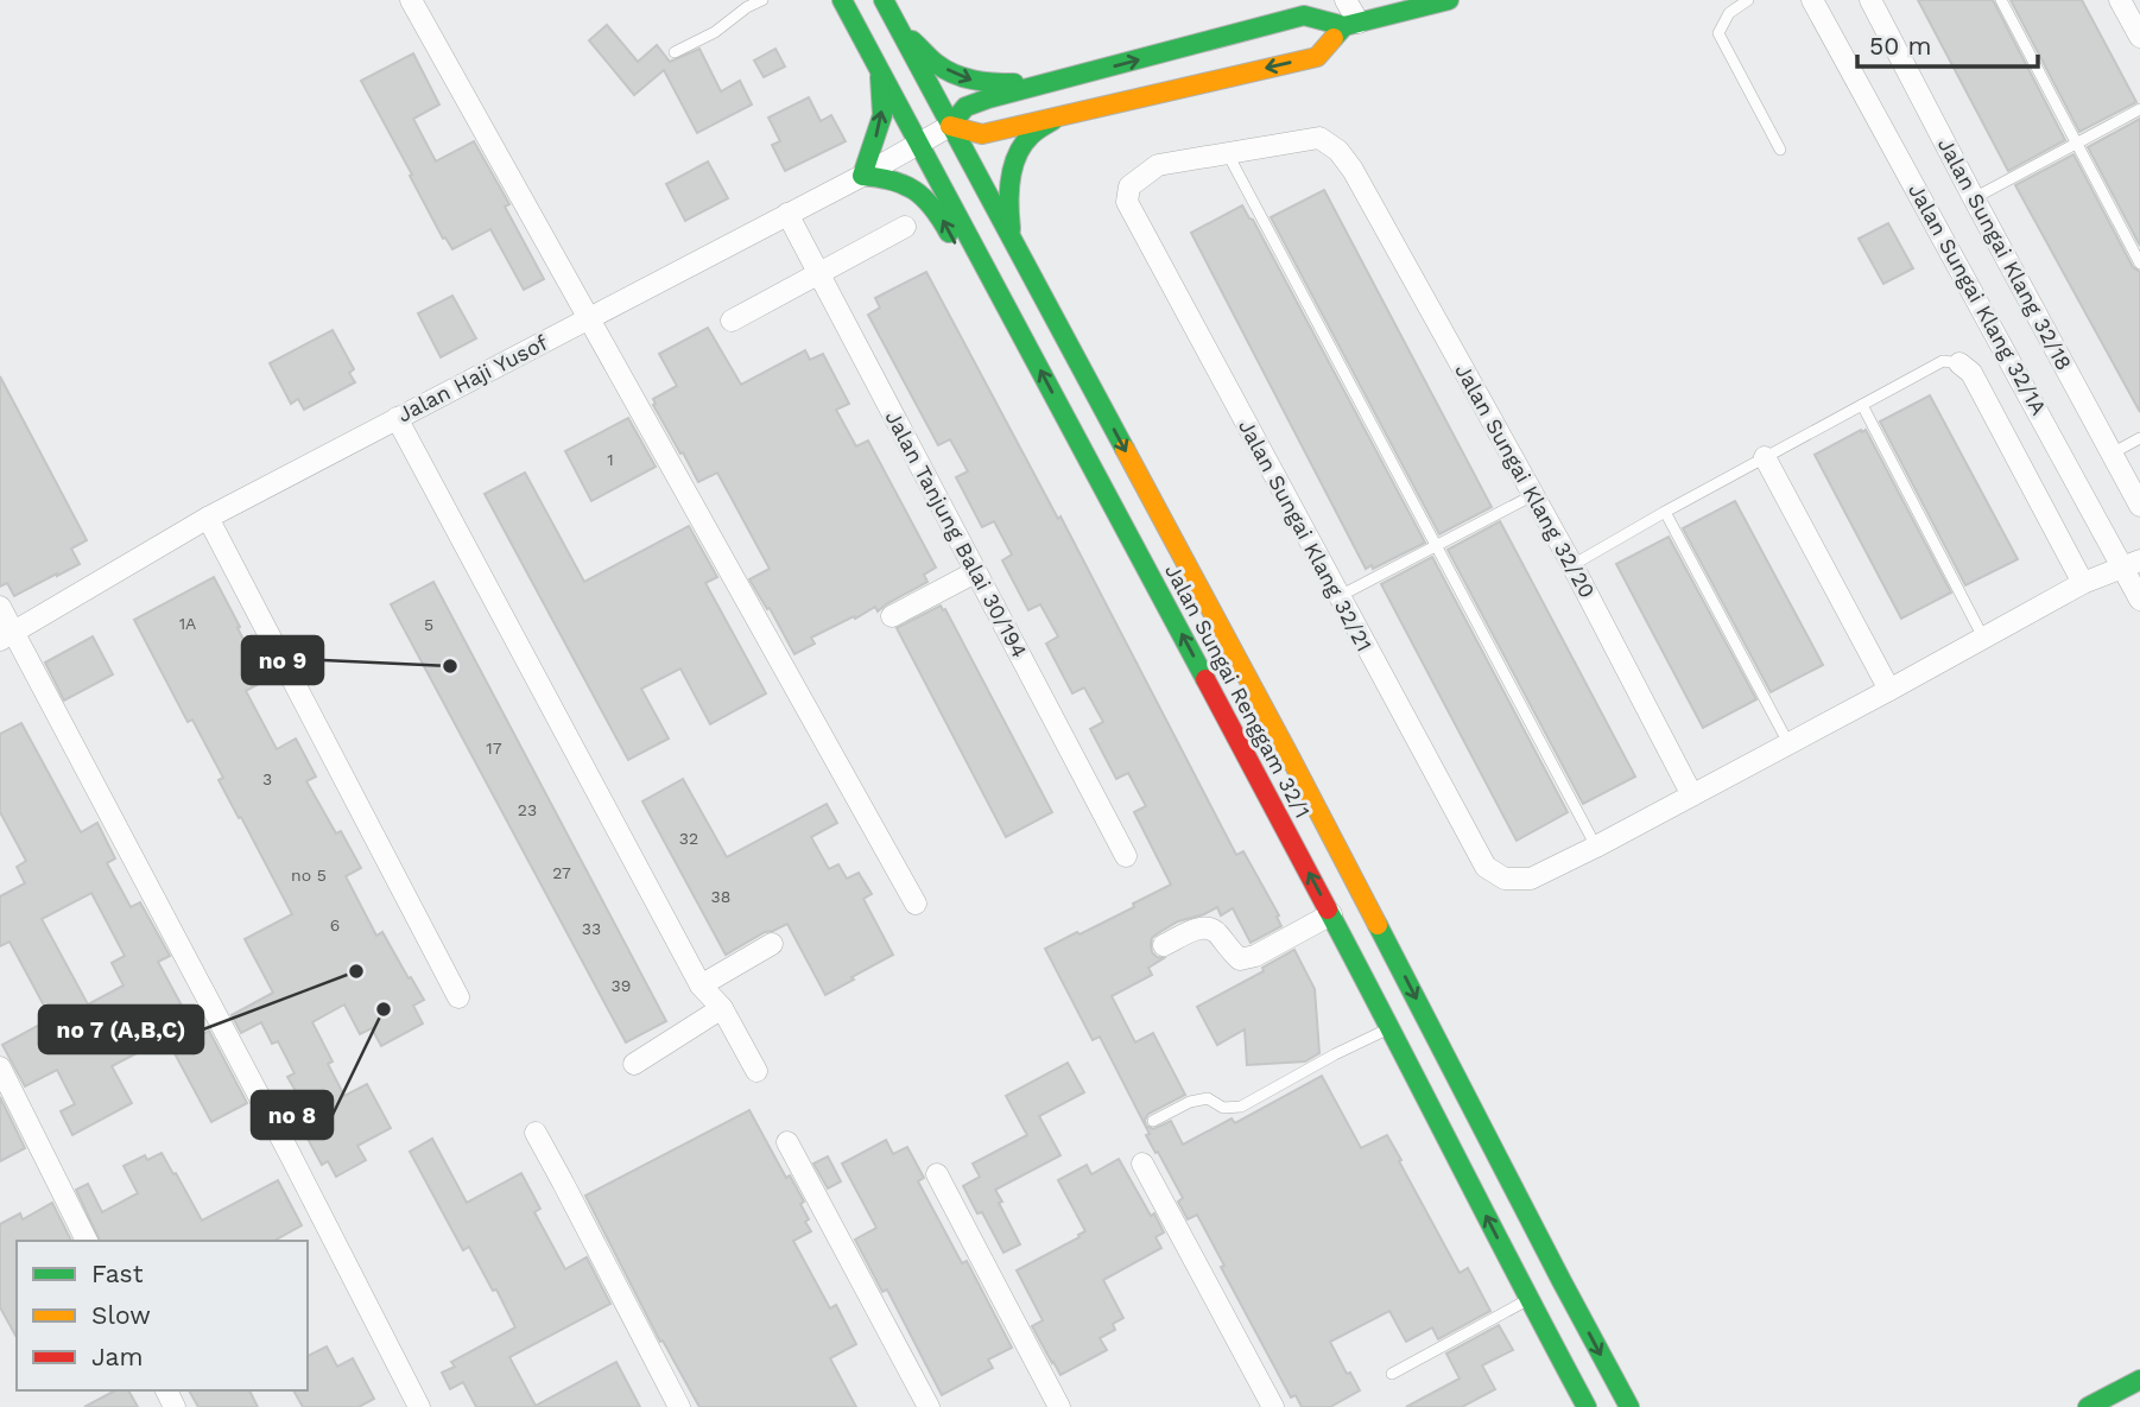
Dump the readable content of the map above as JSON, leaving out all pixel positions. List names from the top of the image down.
{
  "streets": {
    "main road": ["Jalan Sungai Renggam 32/1"],
    "street": [
      "Jalan Sungai Klang 32/18",
      "Jalan Sungai Klang 32/1A",
      "Jalan Haji Yusof",
      "Jalan Sungai Klang 32/20",
      "Jalan Tanjung Balai 30/194",
      "Jalan Sungai Klang 32/21"
    ]
  },
  "crossings": [
    ["Jalan Haji Yusof", "Jalan Tanjung Balai 30/194"],
    ["Jalan Haji Yusof", "Jalan Sungai Renggam 32/1"],
    ["Jalan Sungai Klang 32/20", "Jalan Sungai Klang 32/21"]
  ],
  "places": ["no 9", "no 7 (A,B,C)", "no 8"],
  "house_numbers": [
    "1",
    "1A",
    "5",
    "17",
    "3",
    "23",
    "32",
    "27",
    "no 5",
    "38",
    "6",
    "33",
    "39"
  ],
  "legend": ["Fast", "Slow", "Jam"],
  "scale_bar": "50 m"
}
